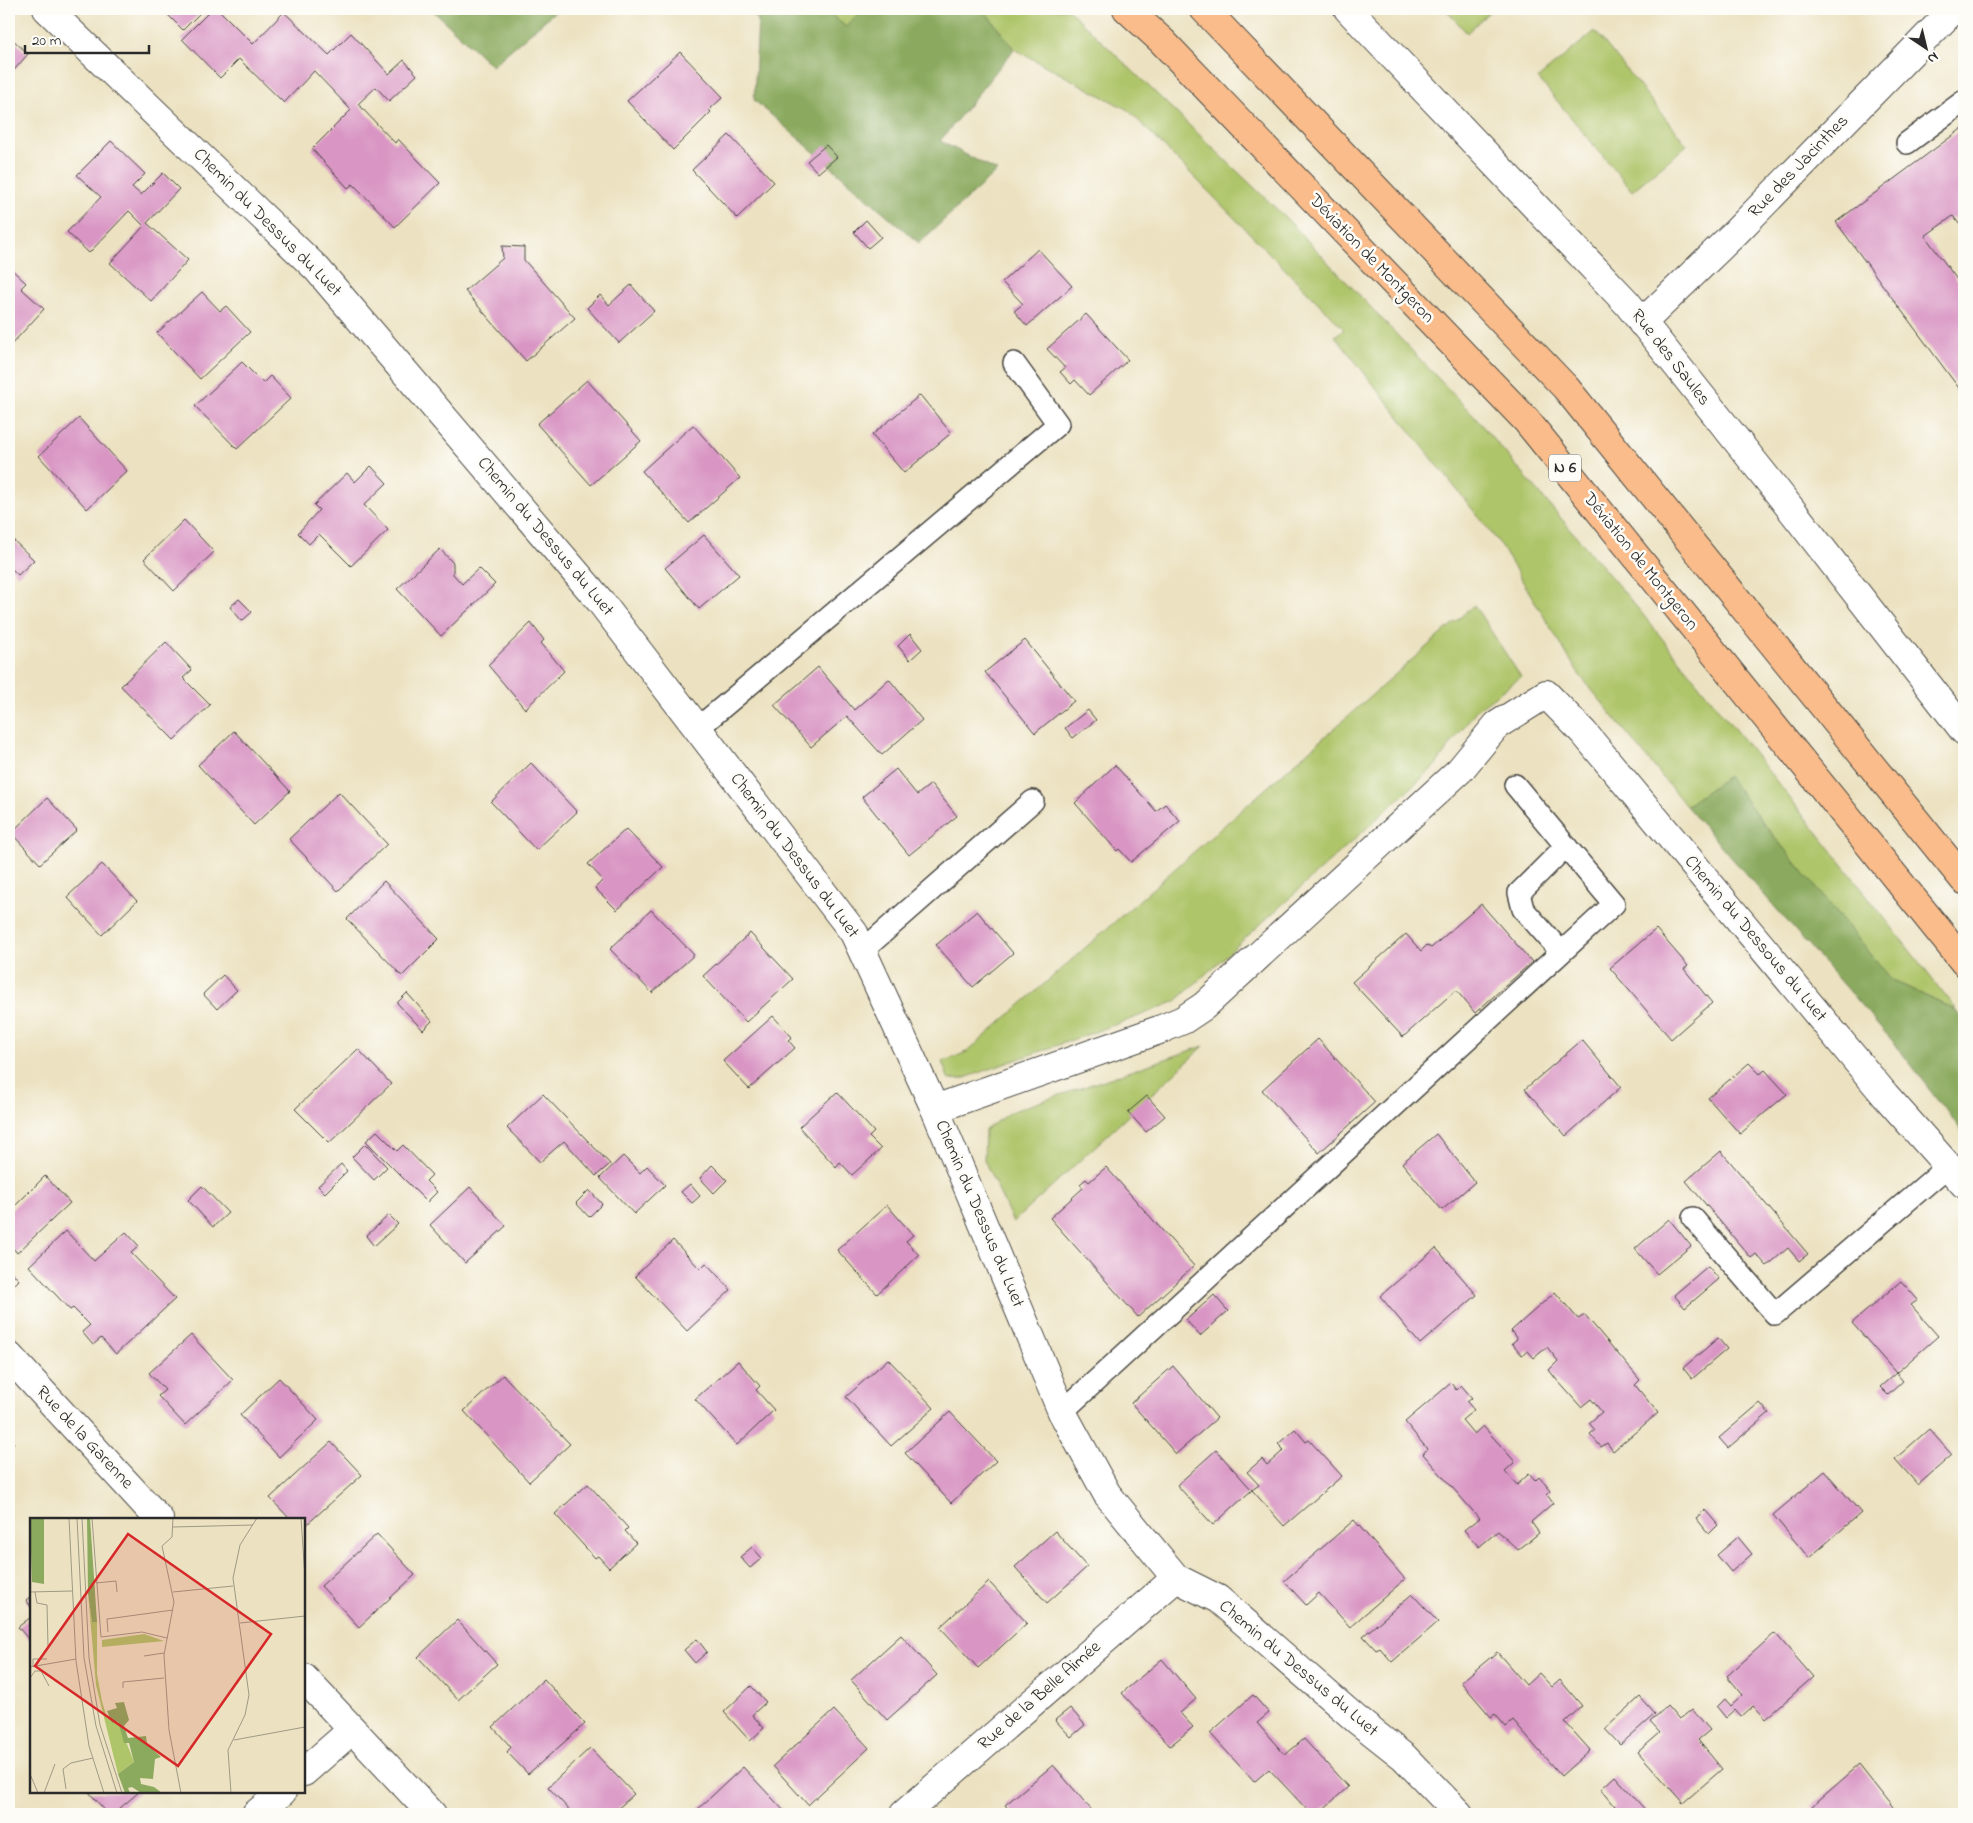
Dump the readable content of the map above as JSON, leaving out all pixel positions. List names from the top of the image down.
{
  "streets": {
    "main road": ["Déviation de Montgeron", "N 6"],
    "street": [
      "Rue des Jacinthes",
      "Chemin du Dessus du Luet",
      "Rue des Saules",
      "Chemin du Dessous du Luet",
      "Rue de la Garenne",
      "Rue de la Belle Aimée"
    ]
  },
  "crossings": [
    ["Rue des Jacinthes", "Rue des Saules"],
    ["Chemin du Dessus du Luet", "Chemin du Dessous du Luet"],
    ["Chemin du Dessus du Luet", "Rue de la Belle Aimée"]
  ],
  "scale_bar": "20 m",
  "north": "bottom right"
}
